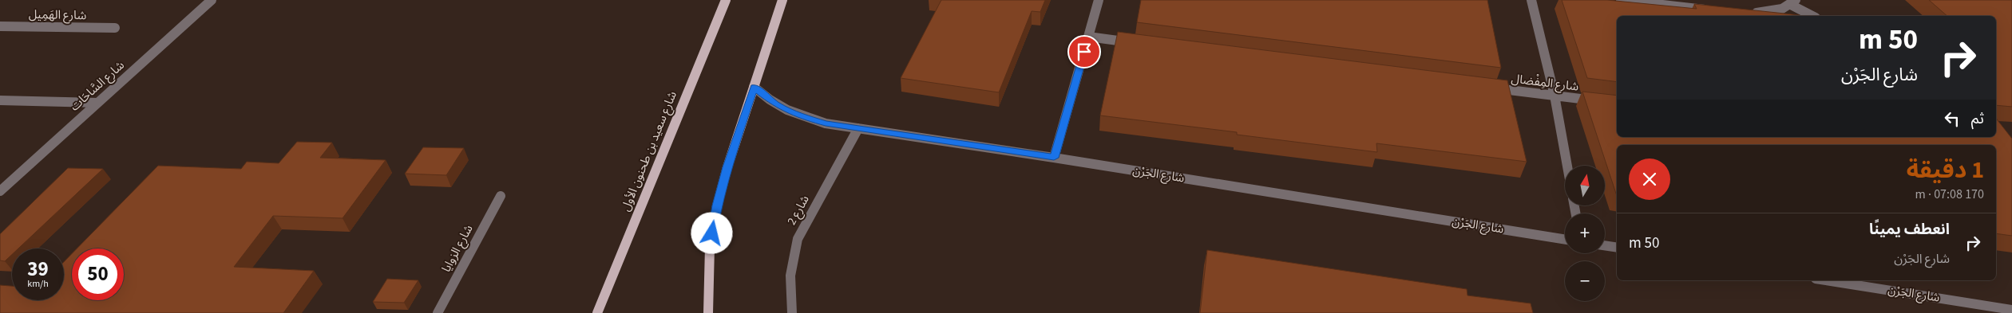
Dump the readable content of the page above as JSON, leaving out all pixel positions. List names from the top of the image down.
{
  "streets": {
    "main road": ["شارع سعيد بن طحنون الأول"],
    "street": [
      "شارع الهَمِيل",
      "شارع المِفْضال",
      "شارع السَّاحَات",
      "شارع الجَرْن",
      "شارع 2",
      "شارع الزوايا"
    ]
  },
  "crossings": [
    ["شارع الجَرْن", "شارع 2"]
  ],
  "north": "top",
  "page": {
    "turn": ["50 m", "شارع الجَرْن"],
    "then": "ثم",
    "heading": ["1 دقيقة", "170 m · 07:08"],
    "map_buttons": ["+", "−"],
    "list": [
      {
        "name": "انعطف يمينًا",
        "note": "شارع الجَرْن",
        "value": "50 m"
      }
    ],
    "speed": "39 km/h",
    "limit": "50"
  }
}
